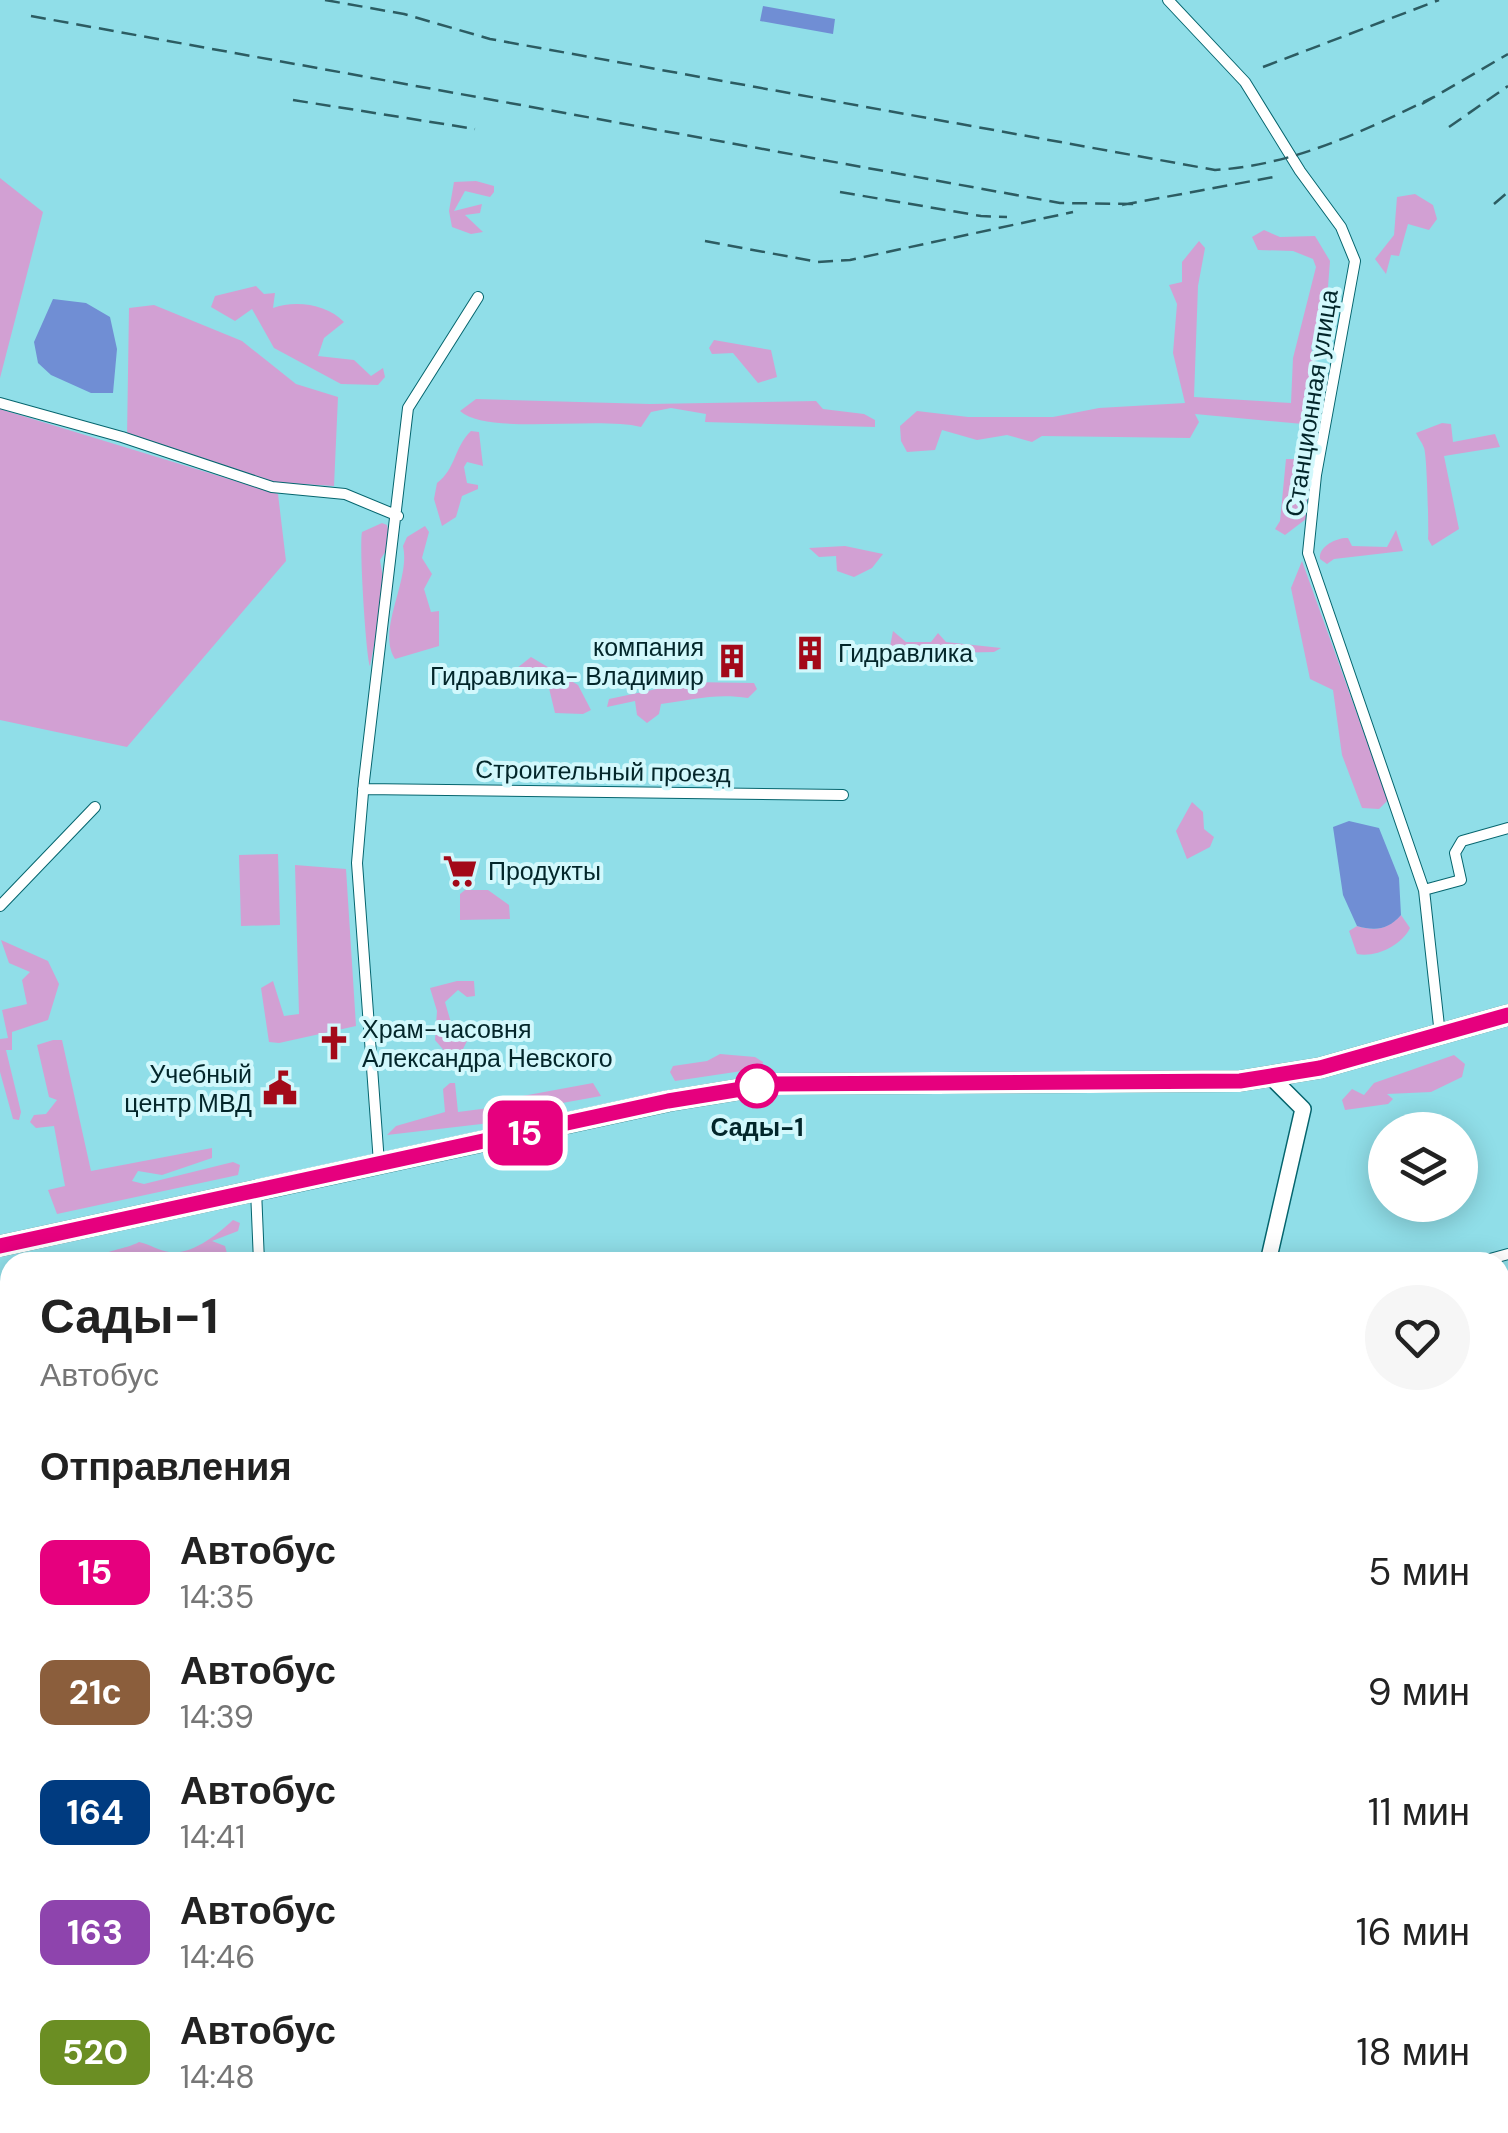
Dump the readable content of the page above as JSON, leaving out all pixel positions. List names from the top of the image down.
{
  "streets": {
    "street": ["Станционная улица", "Строительный проезд"]
  },
  "places": {
    "building": ["Гидравлика", "компания Гидравлика- Владимир"],
    "supermarket": ["Продукты"],
    "church": ["Храм-часовня Александра Невского"],
    "other": ["Сады-1"],
    "public building": ["Учебный центр МВД"]
  },
  "lines": ["bus line 15"],
  "page": {
    "on_map": "15",
    "heading": [
      ["Сады-1", "Автобус"],
      "Отправления"
    ],
    "list": [
      {
        "mark": "15",
        "name": "Автобус",
        "note": "14:35",
        "value": "5 мин"
      },
      {
        "mark": "21с",
        "name": "Автобус",
        "note": "14:39",
        "value": "9 мин"
      },
      {
        "mark": "164",
        "name": "Автобус",
        "note": "14:41",
        "value": "11 мин"
      },
      {
        "mark": "163",
        "name": "Автобус",
        "note": "14:46",
        "value": "16 мин"
      },
      {
        "mark": "520",
        "name": "Автобус",
        "note": "14:48",
        "value": "18 мин"
      }
    ]
  }
}
